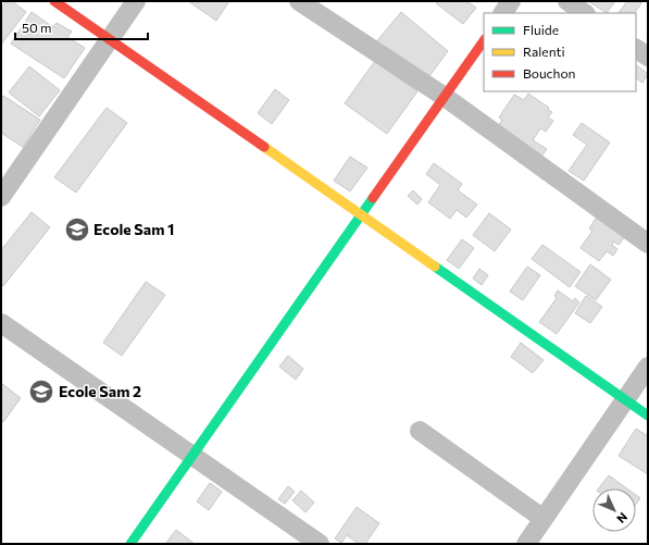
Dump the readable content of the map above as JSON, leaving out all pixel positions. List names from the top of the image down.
{
  "places": {
    "school or university": ["Ecole Sam 1", "Ecole Sam 2"]
  },
  "legend": ["Fluide", "Ralenti", "Bouchon"],
  "scale_bar": "50 m",
  "north": "bottom right"
}
